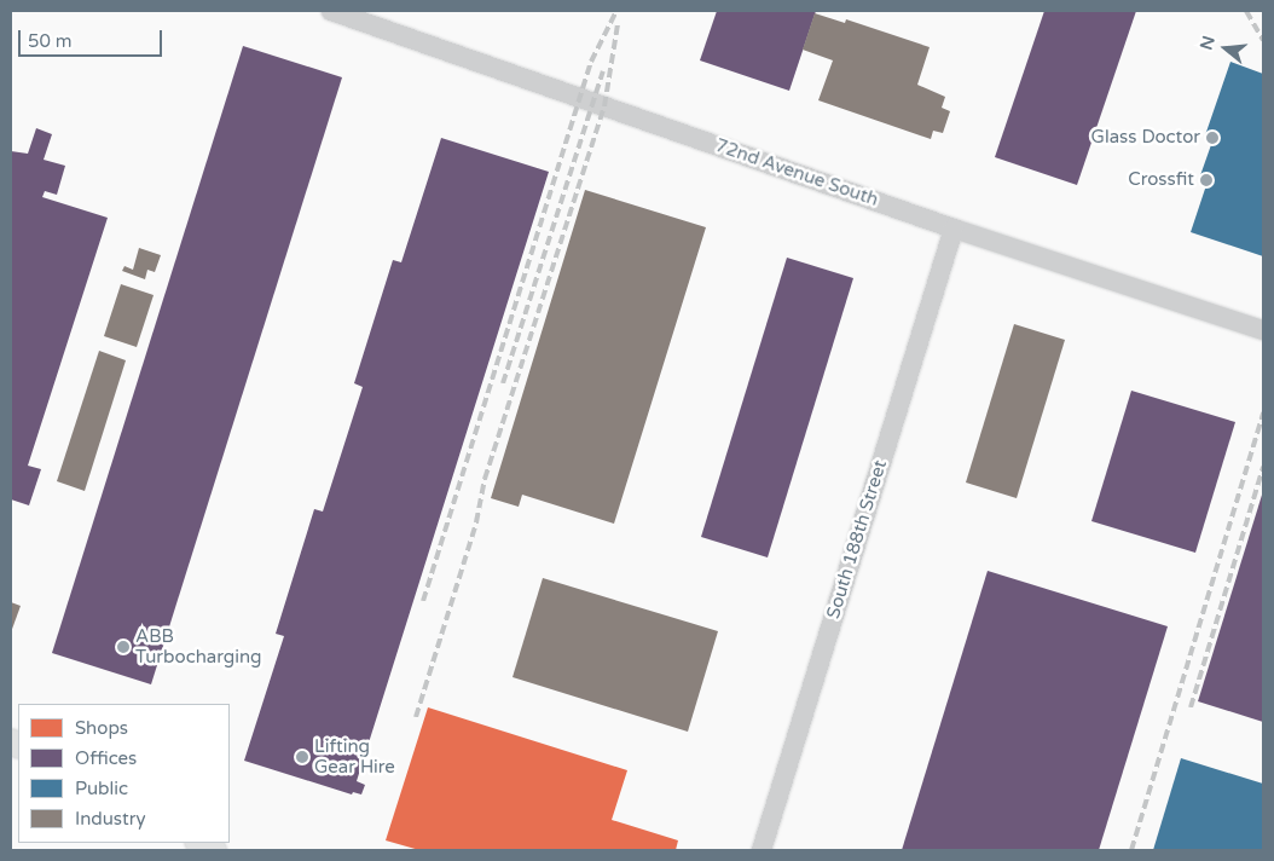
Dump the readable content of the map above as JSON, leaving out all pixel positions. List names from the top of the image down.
{
  "streets": {
    "street": ["72nd Avenue South", "South 188th Street"]
  },
  "crossings": [
    ["72nd Avenue South", "South 188th Street"]
  ],
  "places": [
    "Glass Doctor",
    "Crossfit",
    "ABB Turbocharging",
    "Lifting Gear Hire"
  ],
  "legend": [
    "Shops",
    "Offices",
    "Public",
    "Industry"
  ],
  "scale_bar": "50 m",
  "north": "left"
}
